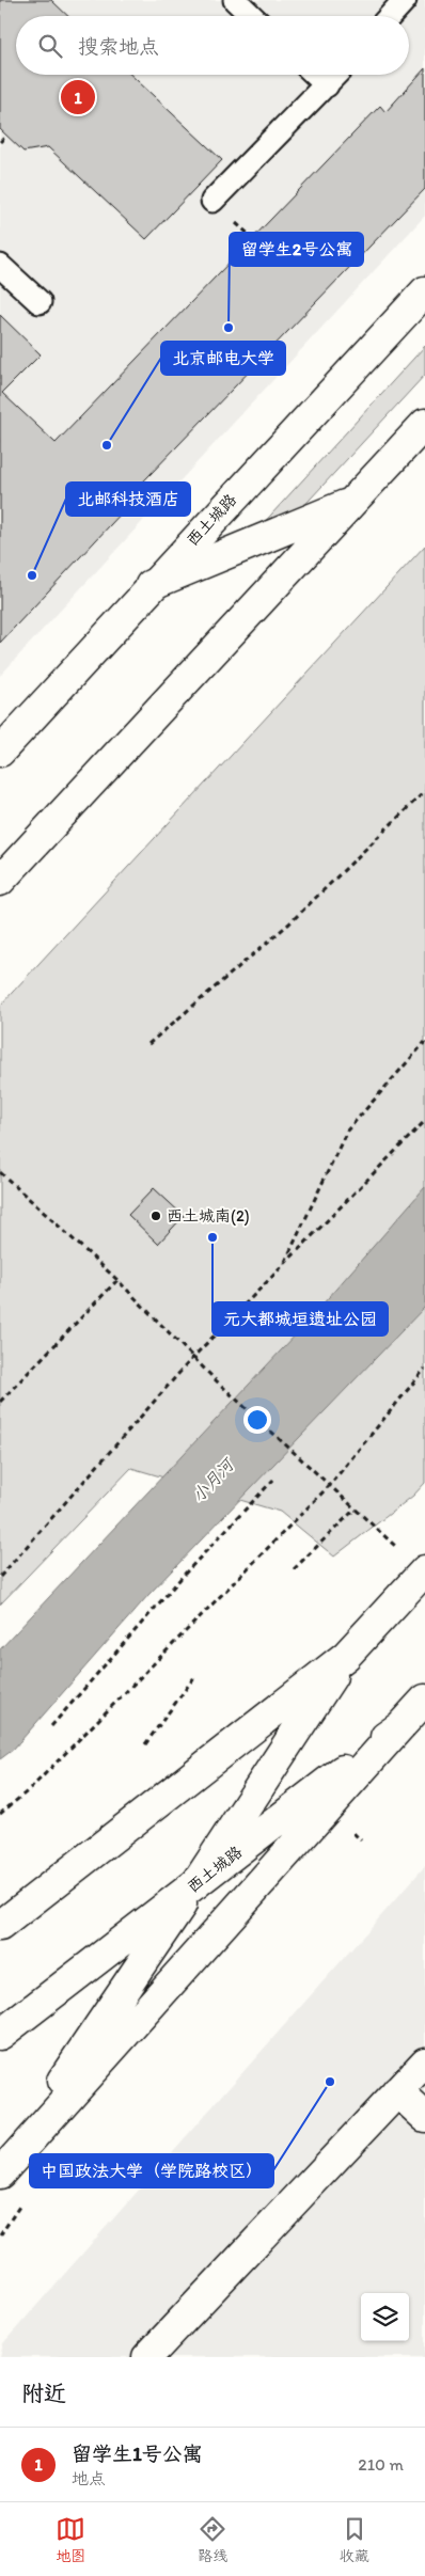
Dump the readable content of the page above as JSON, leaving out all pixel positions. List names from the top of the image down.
{
  "streets": {
    "main road": ["西土城路"]
  },
  "water": ["小月河"],
  "places": [
    "留学生2号公寓",
    "北京邮电大学",
    "北邮科技酒店",
    "西土城南(2)",
    "元大都城垣遗址公园",
    "中国政法大学（学院路校区）"
  ],
  "page": {
    "search": "搜索地点",
    "pins": "1",
    "heading": "附近",
    "list": [
      {
        "mark": "1",
        "name": "留学生1号公寓",
        "note": "地点",
        "value": "210 m"
      }
    ],
    "nav": ["地图", "路线", "收藏"]
  }
}
